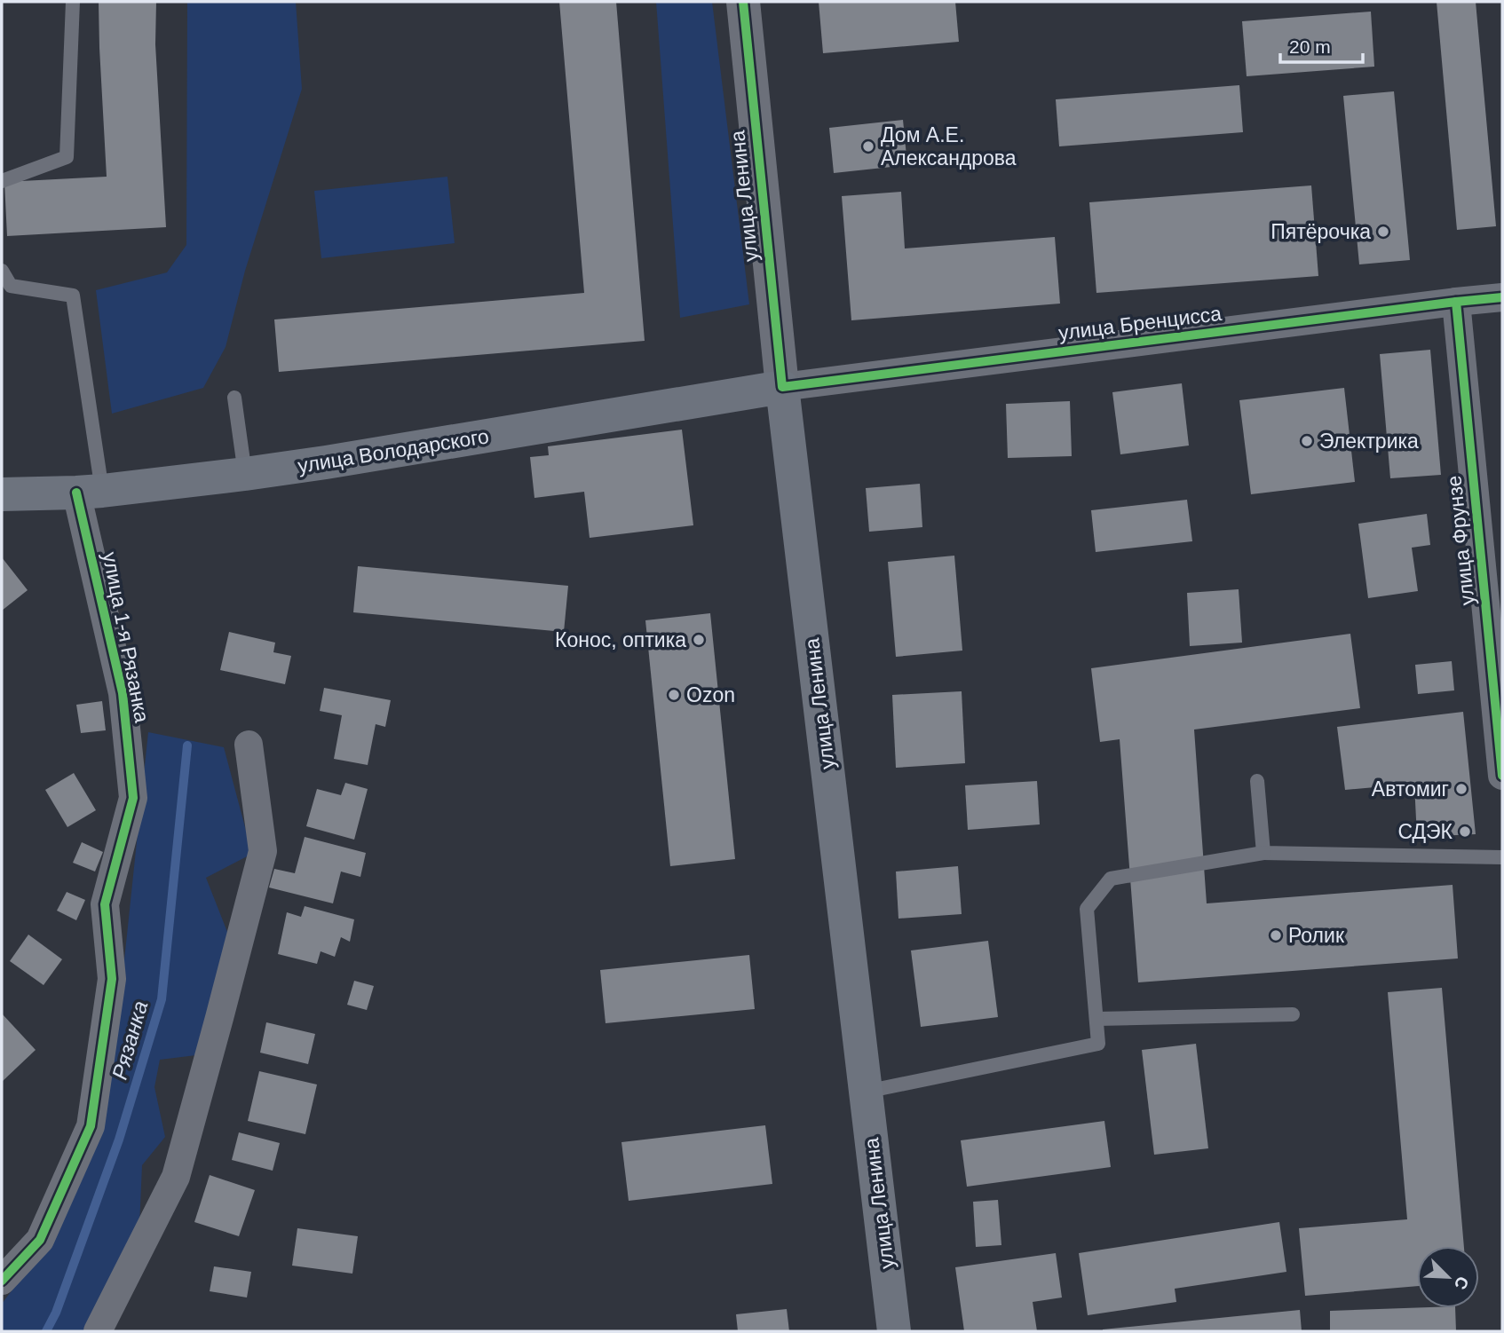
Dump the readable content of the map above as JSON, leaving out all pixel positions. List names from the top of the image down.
{
  "streets": {
    "main road": ["улица Ленина", "улица Володарского"],
    "street": ["улица Бренцисса", "улица Фрунзе", "улица 1-я Рязанка"]
  },
  "crossings": [
    ["улица Ленина", "улица Бренцисса"],
    ["улица Ленина", "улица Володарского"],
    ["улица Бренцисса", "улица Володарского"],
    ["улица Бренцисса", "улица Фрунзе"],
    ["улица Володарского", "улица 1-я Рязанка"]
  ],
  "water": ["Рязанка"],
  "places": [
    "Дом А.Е. Александрова",
    "Пятёрочка",
    "Электрика",
    "Конос, оптика",
    "Ozon",
    "Автомиг",
    "СДЭК",
    "Ролик"
  ],
  "scale_bar": "20 m",
  "north": "bottom right"
}
